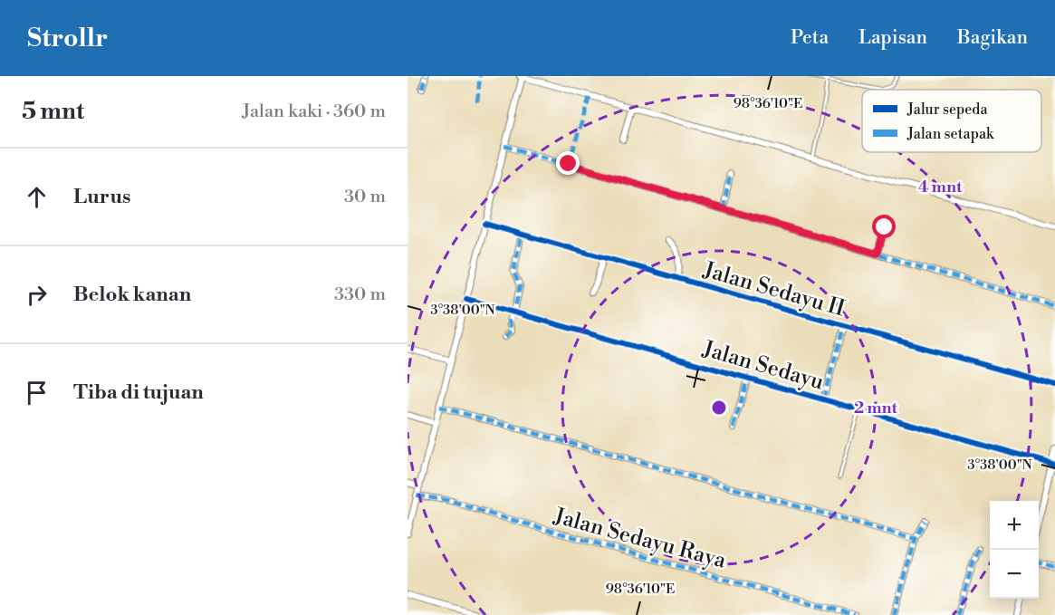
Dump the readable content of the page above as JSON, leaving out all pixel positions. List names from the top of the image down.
{
  "streets": {
    "street": ["Jalan Sedayu II", "Jalan Sedayu", "Jalan Sedayu Raya"]
  },
  "legend": ["Jalur sepeda", "Jalan setapak"],
  "page": {
    "header": "Strollr",
    "nav": ["Peta", "Lapisan", "Bagikan"],
    "heading": ["5 mnt", "Jalan kaki · 360 m"],
    "list": [
      ["Lurus", "30 m"],
      ["Belok kanan", "330 m"],
      "Tiba di tujuan"
    ],
    "map_buttons": ["+", "−"]
  },
  "coordinates": ["98°36'10\"E", "3°38'00\"N"],
  "rings": ["4 mnt", "2 mnt"]
}
